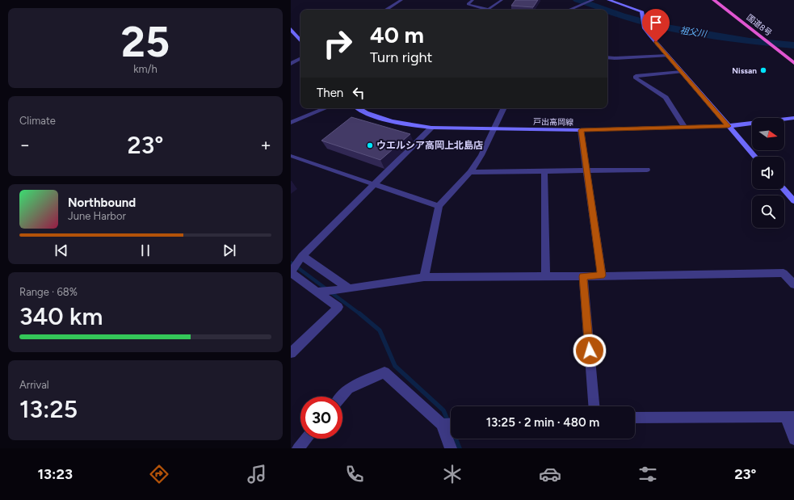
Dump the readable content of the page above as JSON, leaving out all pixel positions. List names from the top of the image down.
{
  "streets": {
    "highway": ["国道8号"],
    "main road": ["戸出高岡線"]
  },
  "water": ["祖父川"],
  "places": ["Nissan", "ウエルシア高岡上北島店"],
  "north": "right",
  "page": {
    "tile": [
      ["25", "km/h"],
      "Climate",
      ["Range · 68%", "340 km"],
      ["Arrival", "13:25"]
    ],
    "turn": ["40 m", "Turn right"],
    "then": "Then",
    "heat": ["−", "23°", "+"],
    "song": ["Northbound", "June Harbor"],
    "limit": "30",
    "trip": "13:25 · 2 min · 480 m",
    "tabs": ["13:23", "23°"]
  }
}
